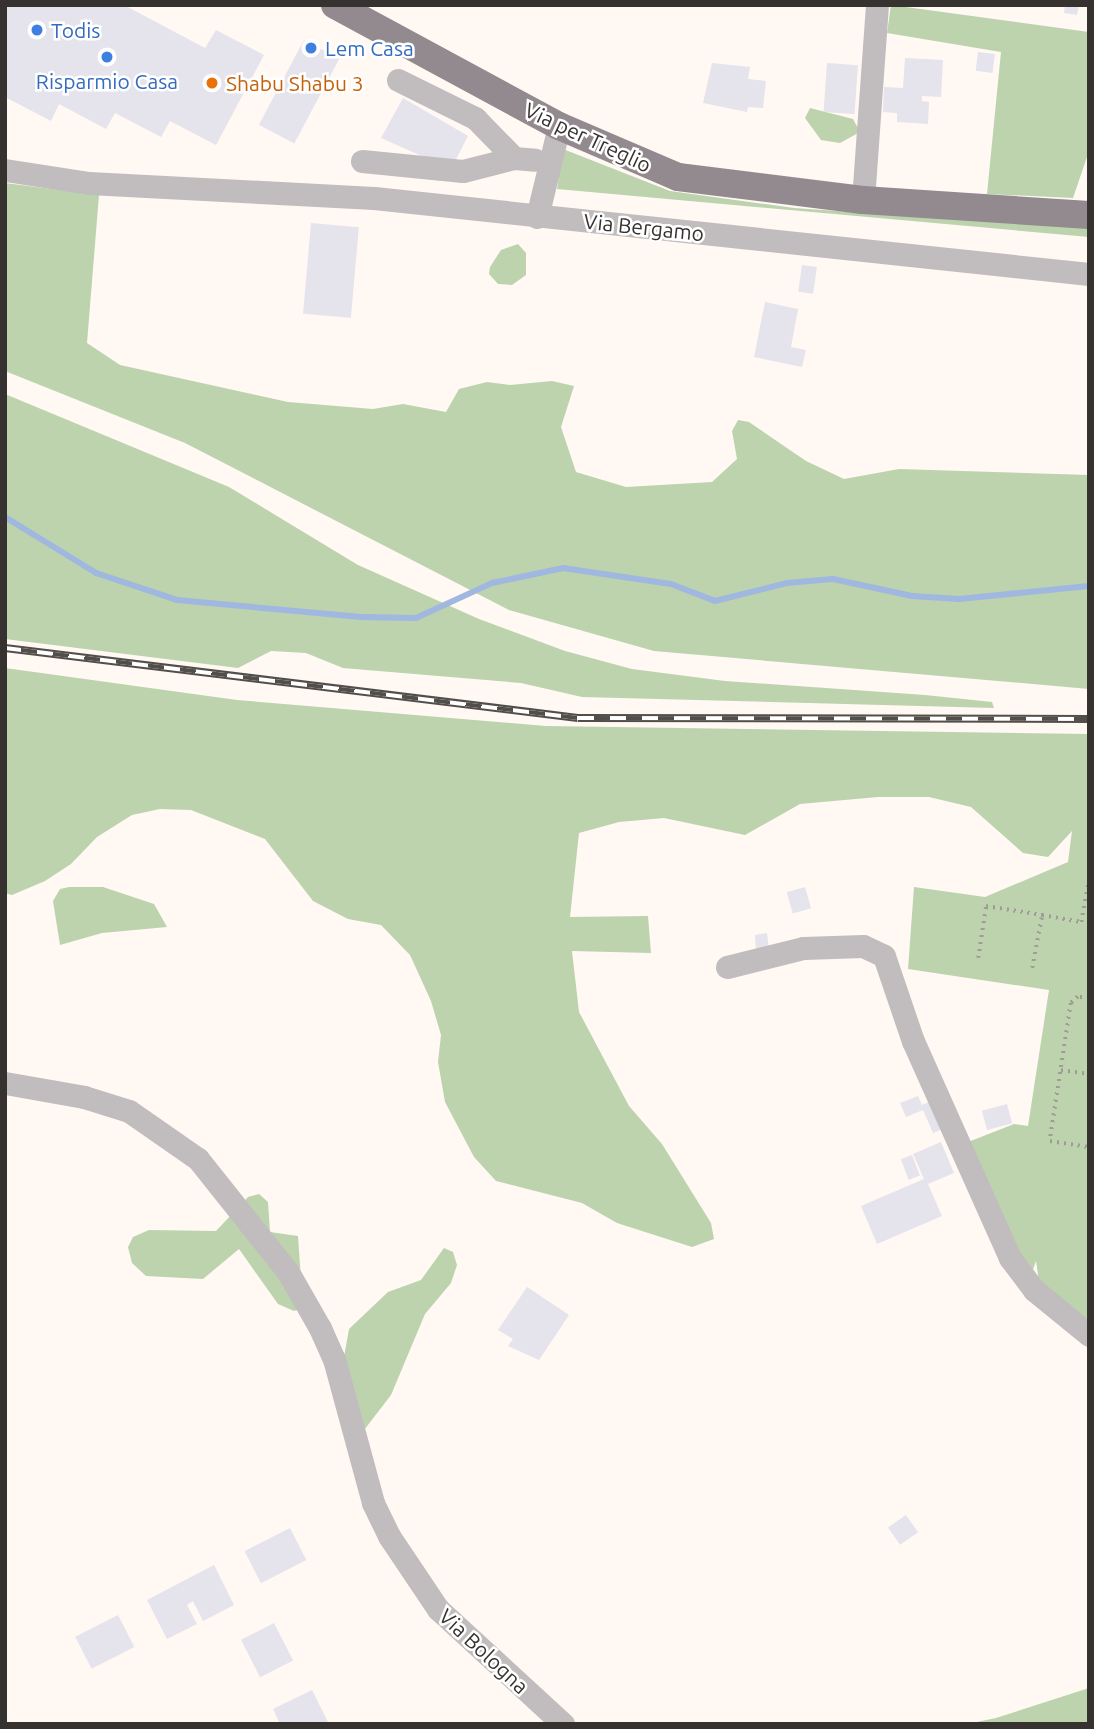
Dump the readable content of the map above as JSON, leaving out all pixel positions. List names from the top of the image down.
{
  "streets": {
    "main road": ["Via per Treglio"],
    "street": ["Via Bergamo", "Via Bologna"]
  },
  "places": [
    "Todis",
    "Lem Casa",
    "Risparmio Casa",
    "Shabu Shabu 3"
  ]
}
